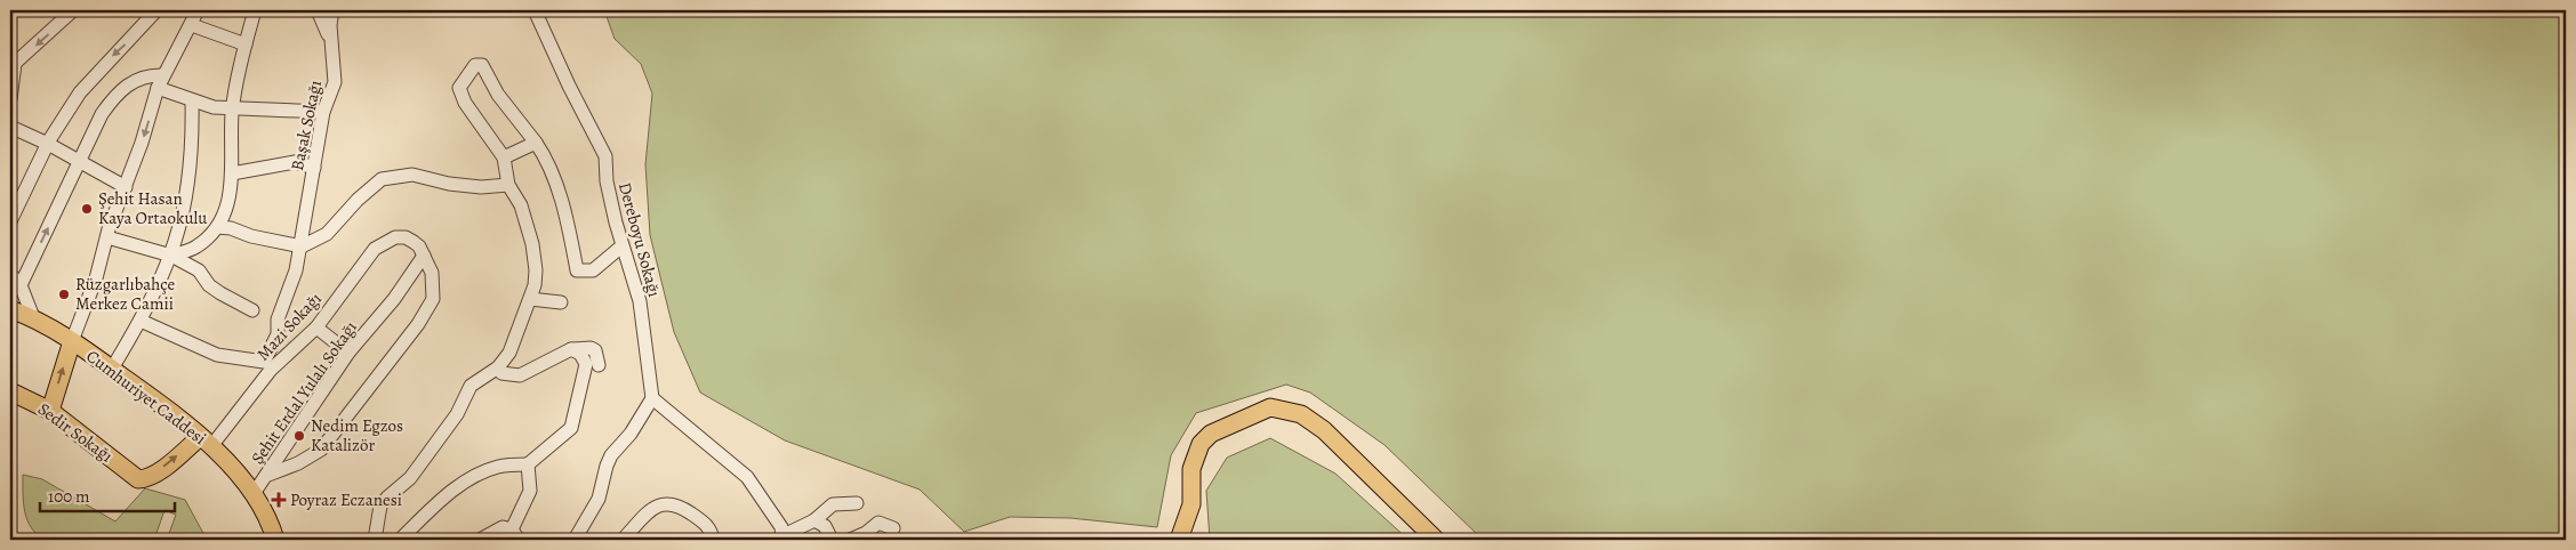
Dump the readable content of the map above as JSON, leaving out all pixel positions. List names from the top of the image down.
{
  "streets": {
    "main road": ["Cumhuriyet Caddesi", "Sedir Sokağı"],
    "street": [
      "Başak Sokağı",
      "Dereboyu Sokağı",
      "Mazi Sokağı",
      "Şehit Erdal Yulalı Sokağı"
    ]
  },
  "crossings": [
    ["Başak Sokağı", "Mazi Sokağı"],
    ["Mazi Sokağı", "Şehit Erdal Yulalı Sokağı"],
    ["Mazi Sokağı", "Cumhuriyet Caddesi"],
    ["Mazi Sokağı", "Sedir Sokağı"],
    ["Şehit Erdal Yulalı Sokağı", "Cumhuriyet Caddesi"],
    ["Cumhuriyet Caddesi", "Sedir Sokağı"]
  ],
  "one_way": ["Sedir Sokağı"],
  "places": {
    "other": ["Şehit Hasan Kaya Ortaokulu", "Rüzgarlıbahçe Merkez Camii", "Nedim Egzos Katalizör"],
    "health": ["Poyraz Eczanesi"]
  },
  "scale_bar": "100 m"
}
